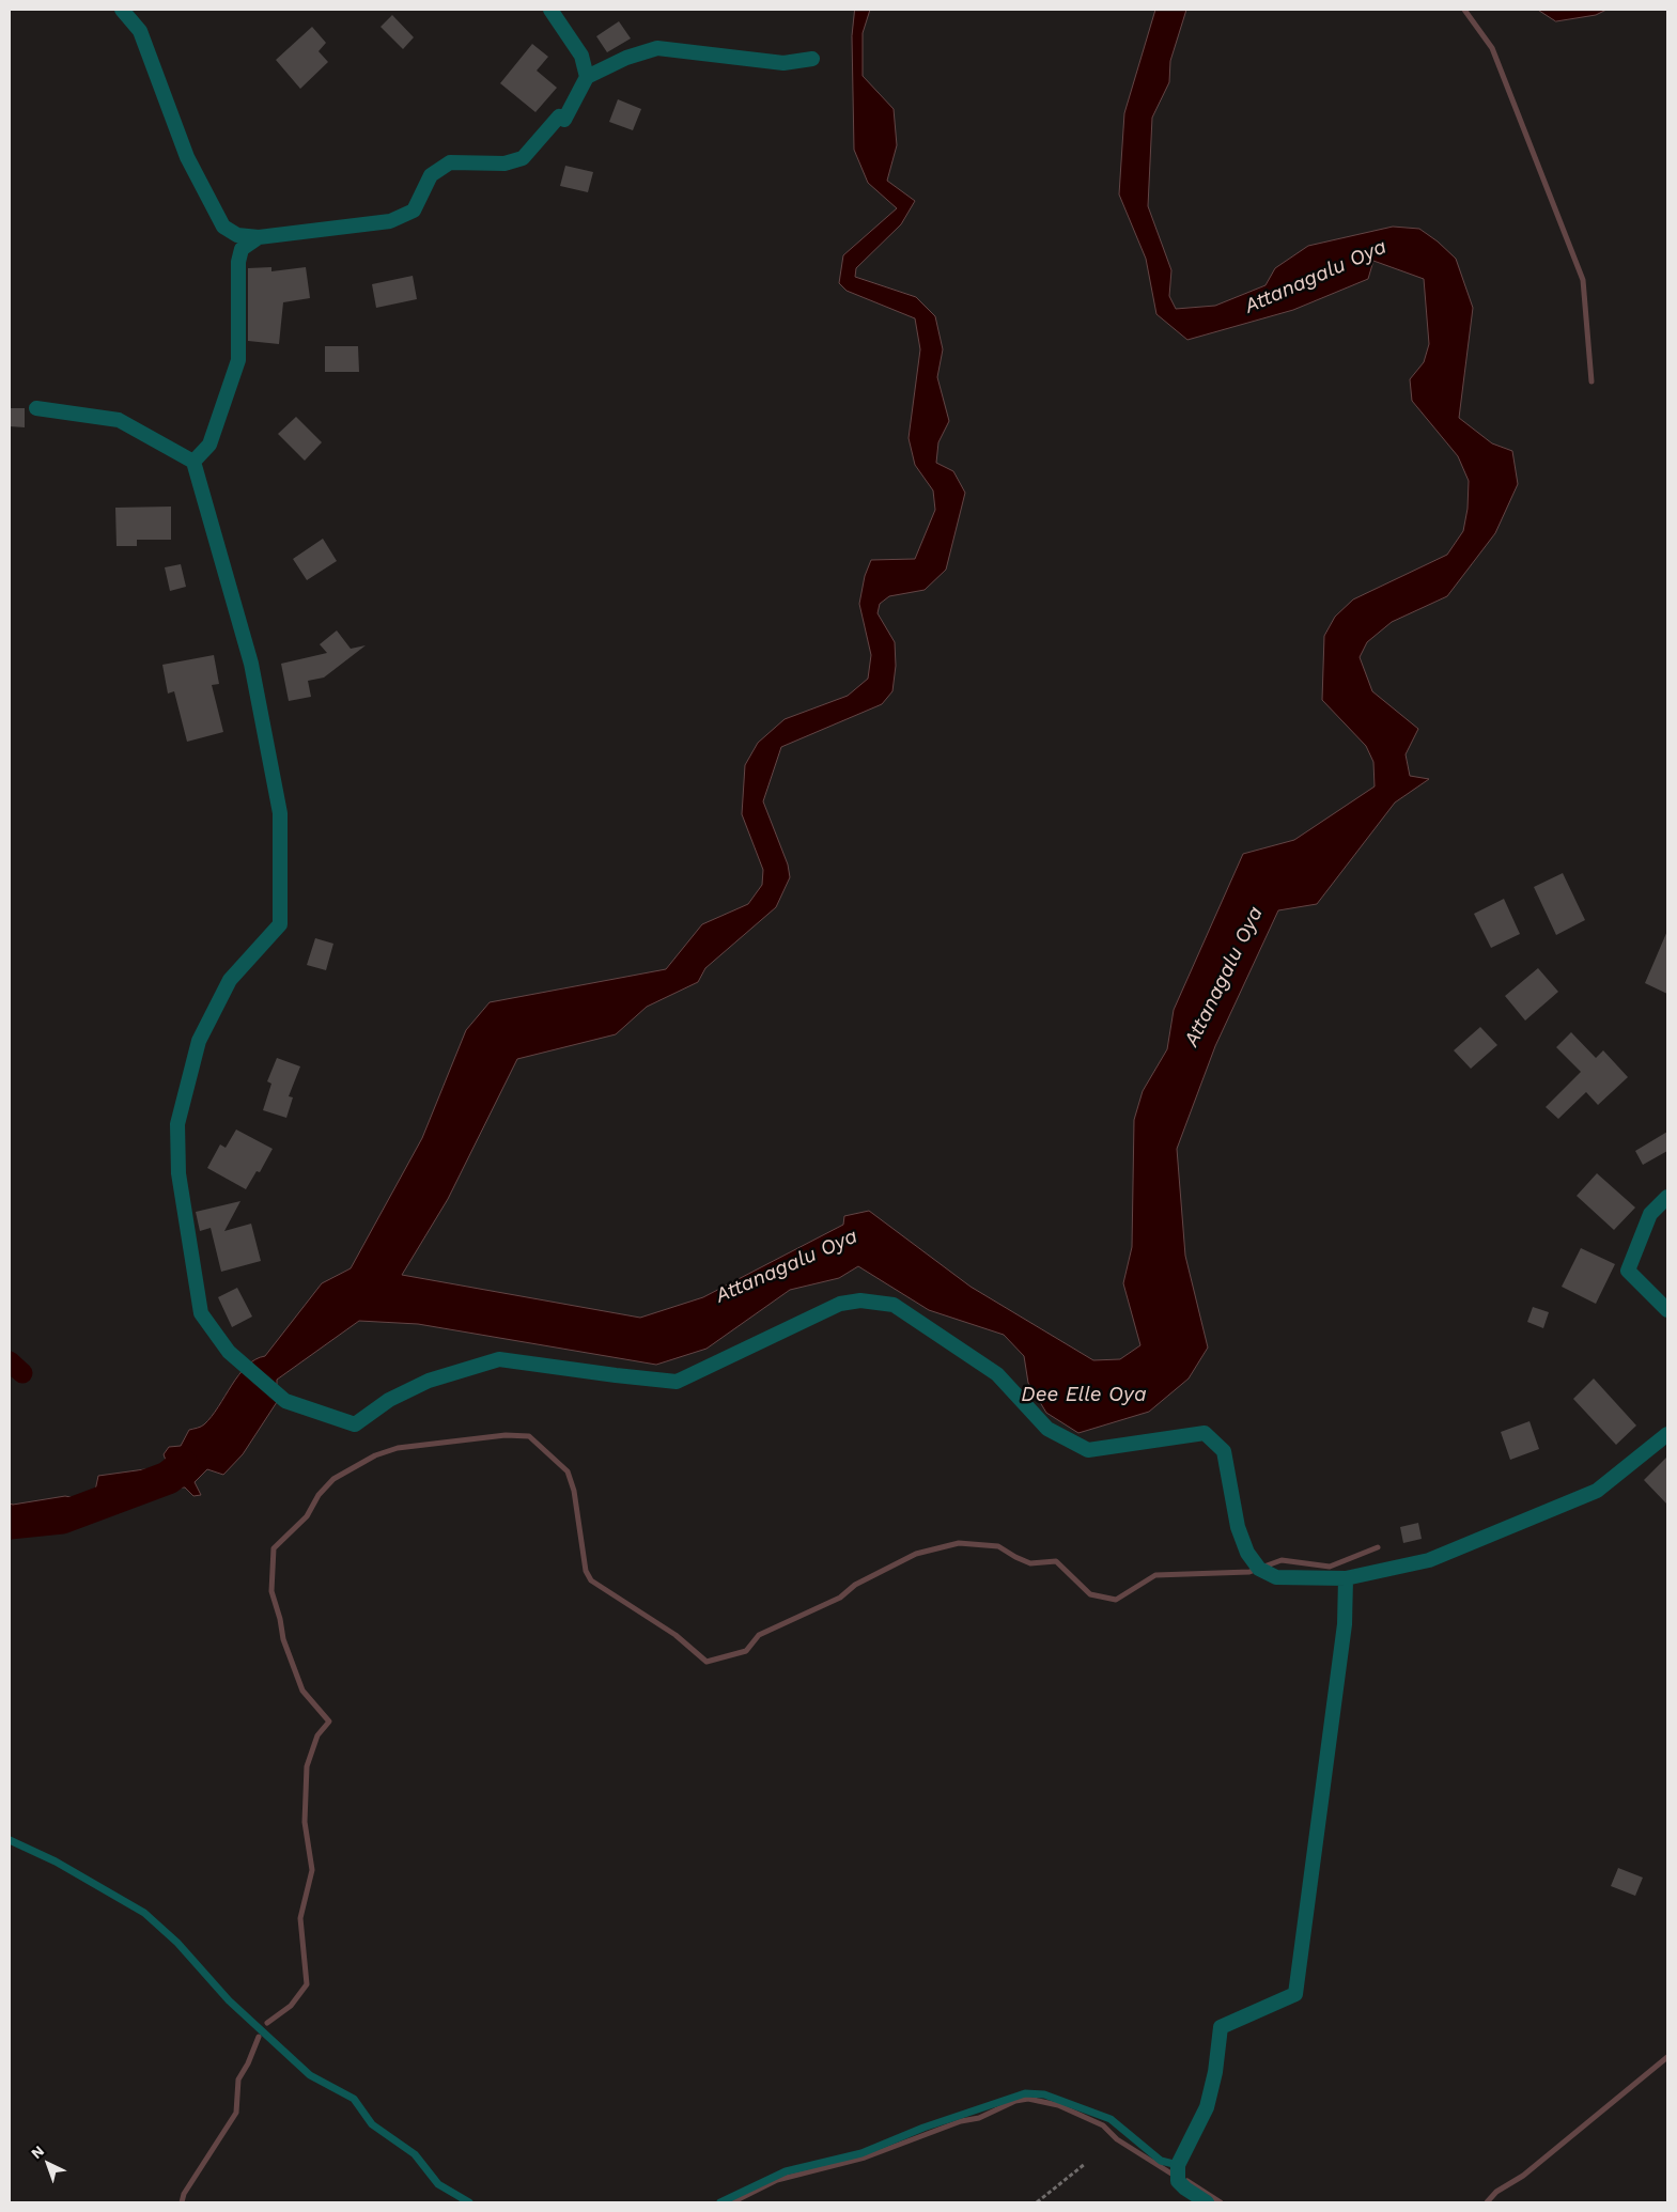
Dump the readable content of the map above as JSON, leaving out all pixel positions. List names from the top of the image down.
{
  "water": ["Attanagalu Oya", "Dee Elle Oya"],
  "north": "top left"
}
